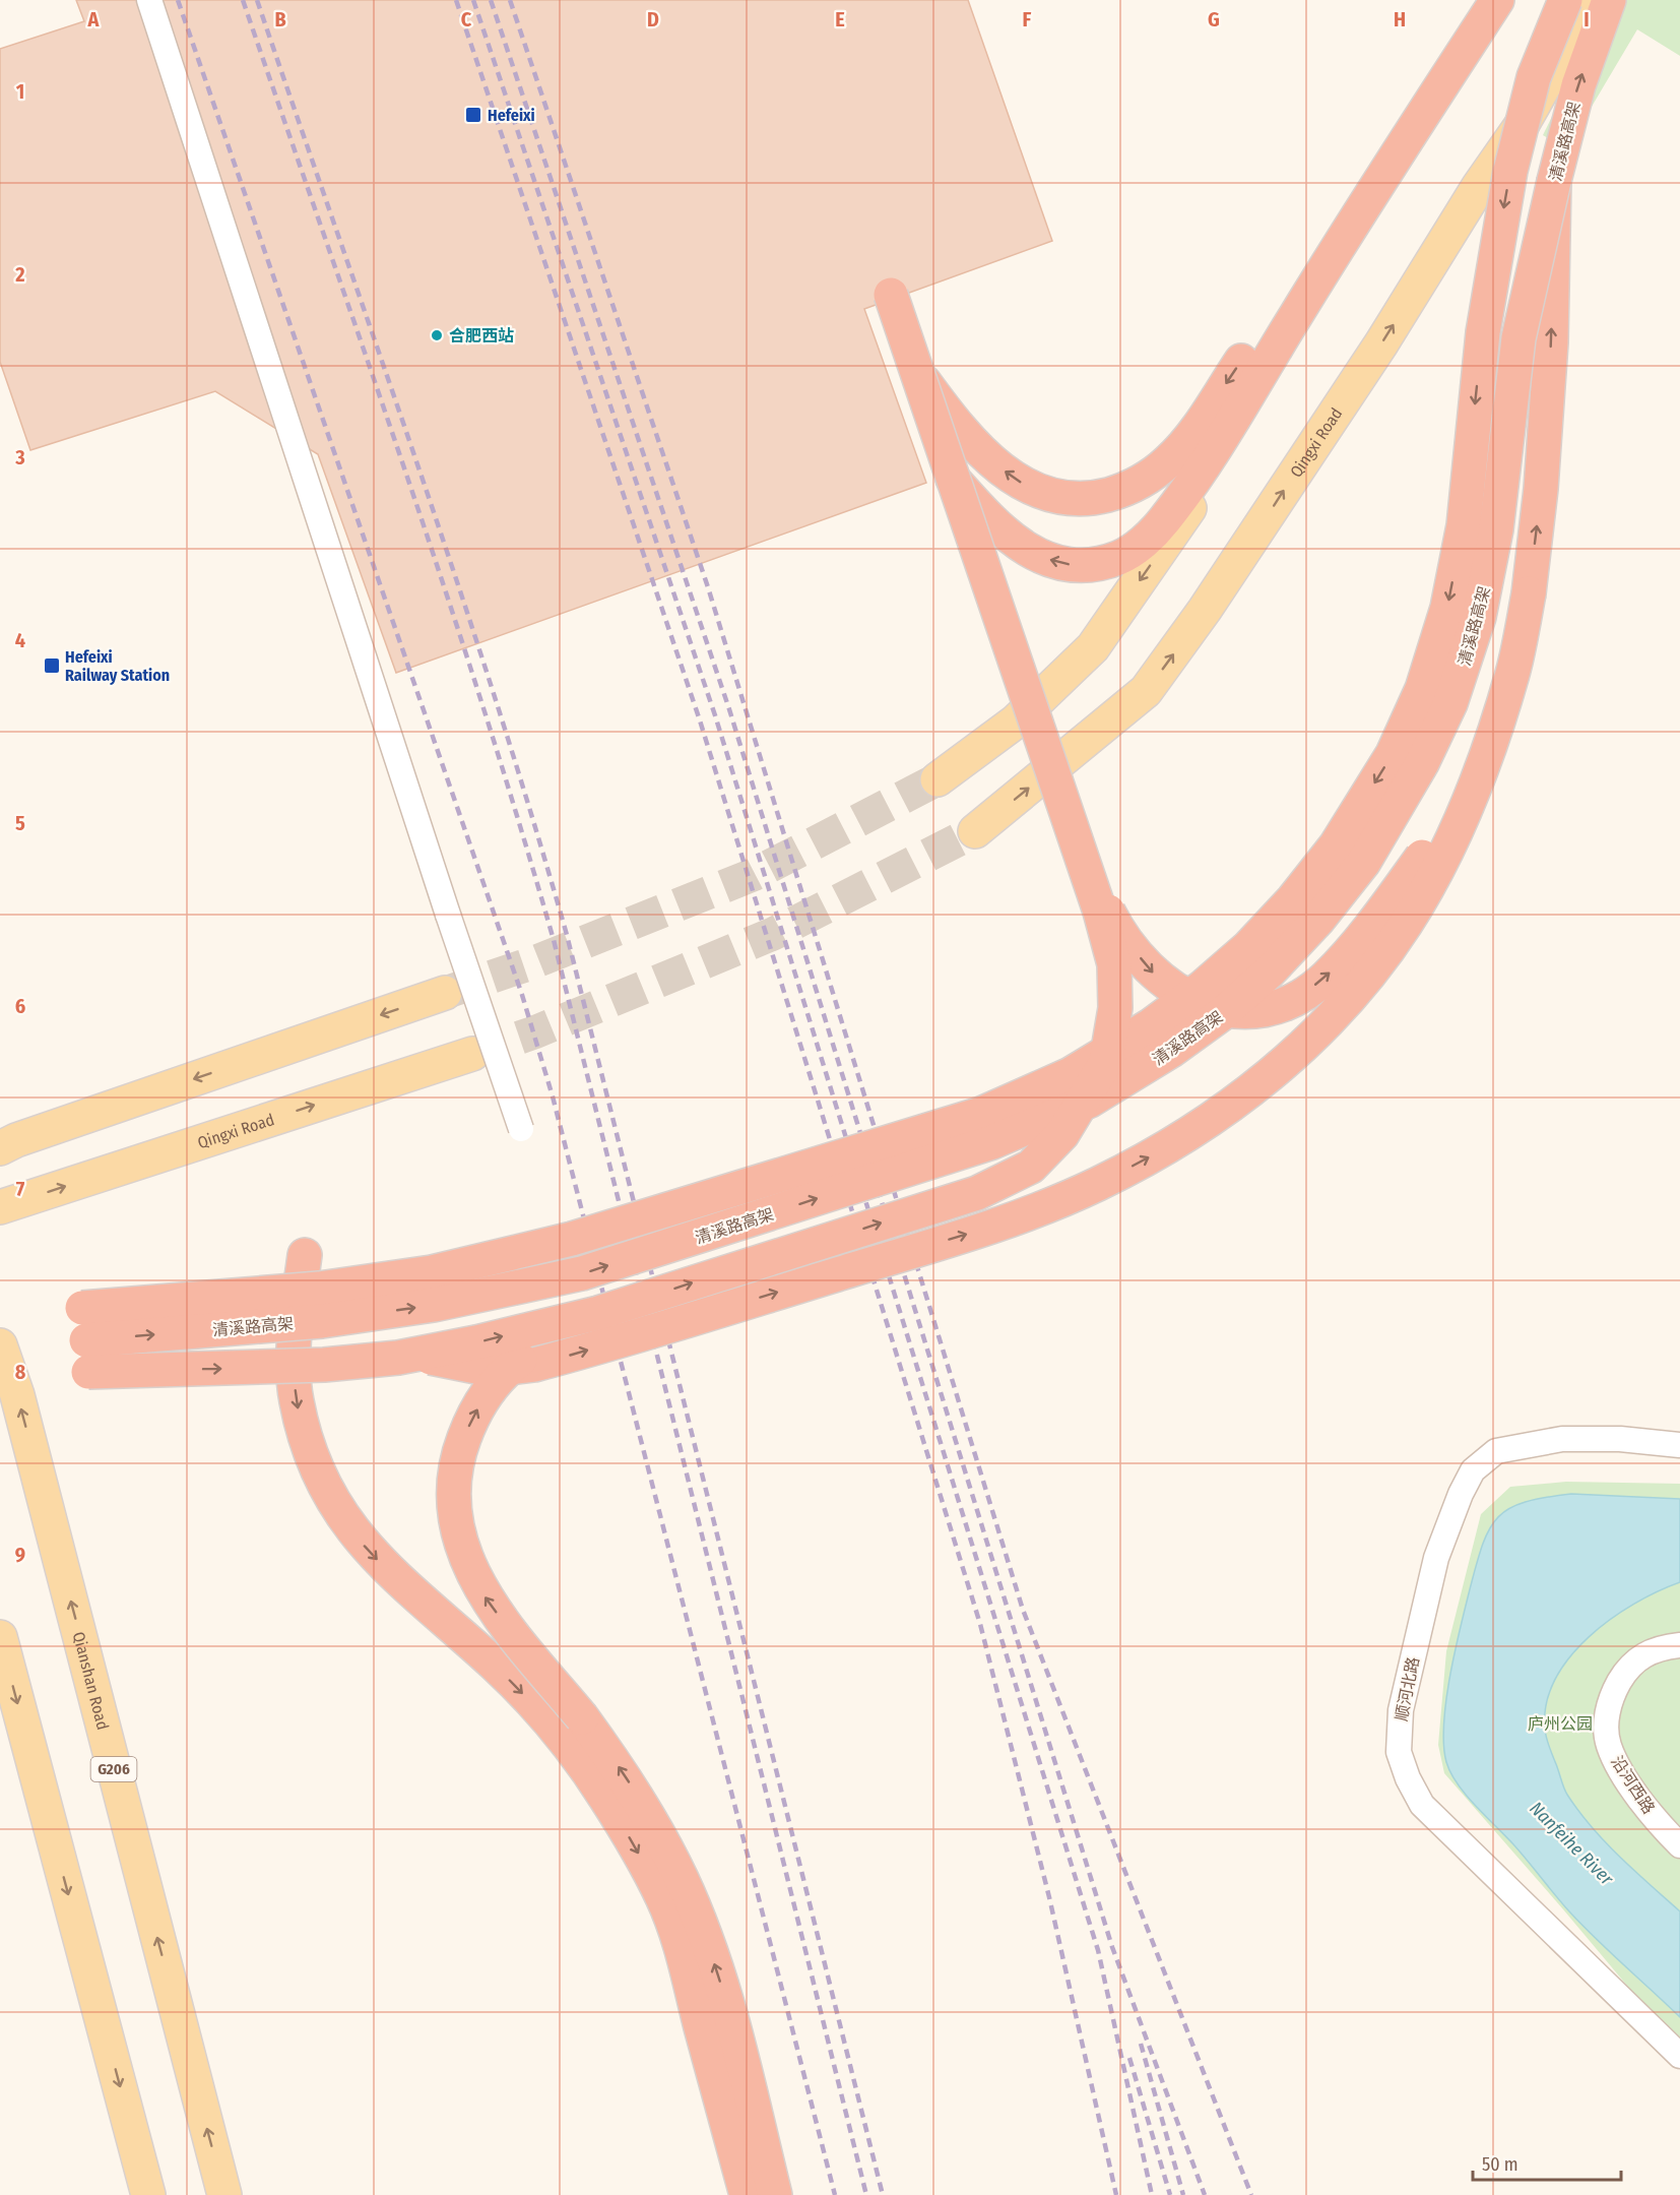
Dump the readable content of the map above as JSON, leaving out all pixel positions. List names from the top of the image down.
{
  "streets": {
    "highway": ["清溪路高架"],
    "main road": ["Qingxi Road", "Qianshan Road", "G206"],
    "street": ["顺河北路", "沿河西路"]
  },
  "water": ["Nanfeihe River"],
  "parks": ["庐州公园"],
  "places": {
    "transit": ["Hefeixi", "Hefeixi Railway Station"],
    "other": ["合肥西站"]
  },
  "scale_bar": "50 m",
  "grid": {
    "columns": [
      "A",
      "B",
      "C",
      "D",
      "E",
      "F",
      "G",
      "H",
      "I"
    ],
    "rows": [
      "1",
      "2",
      "3",
      "4",
      "5",
      "6",
      "7",
      "8",
      "9"
    ]
  }
}
